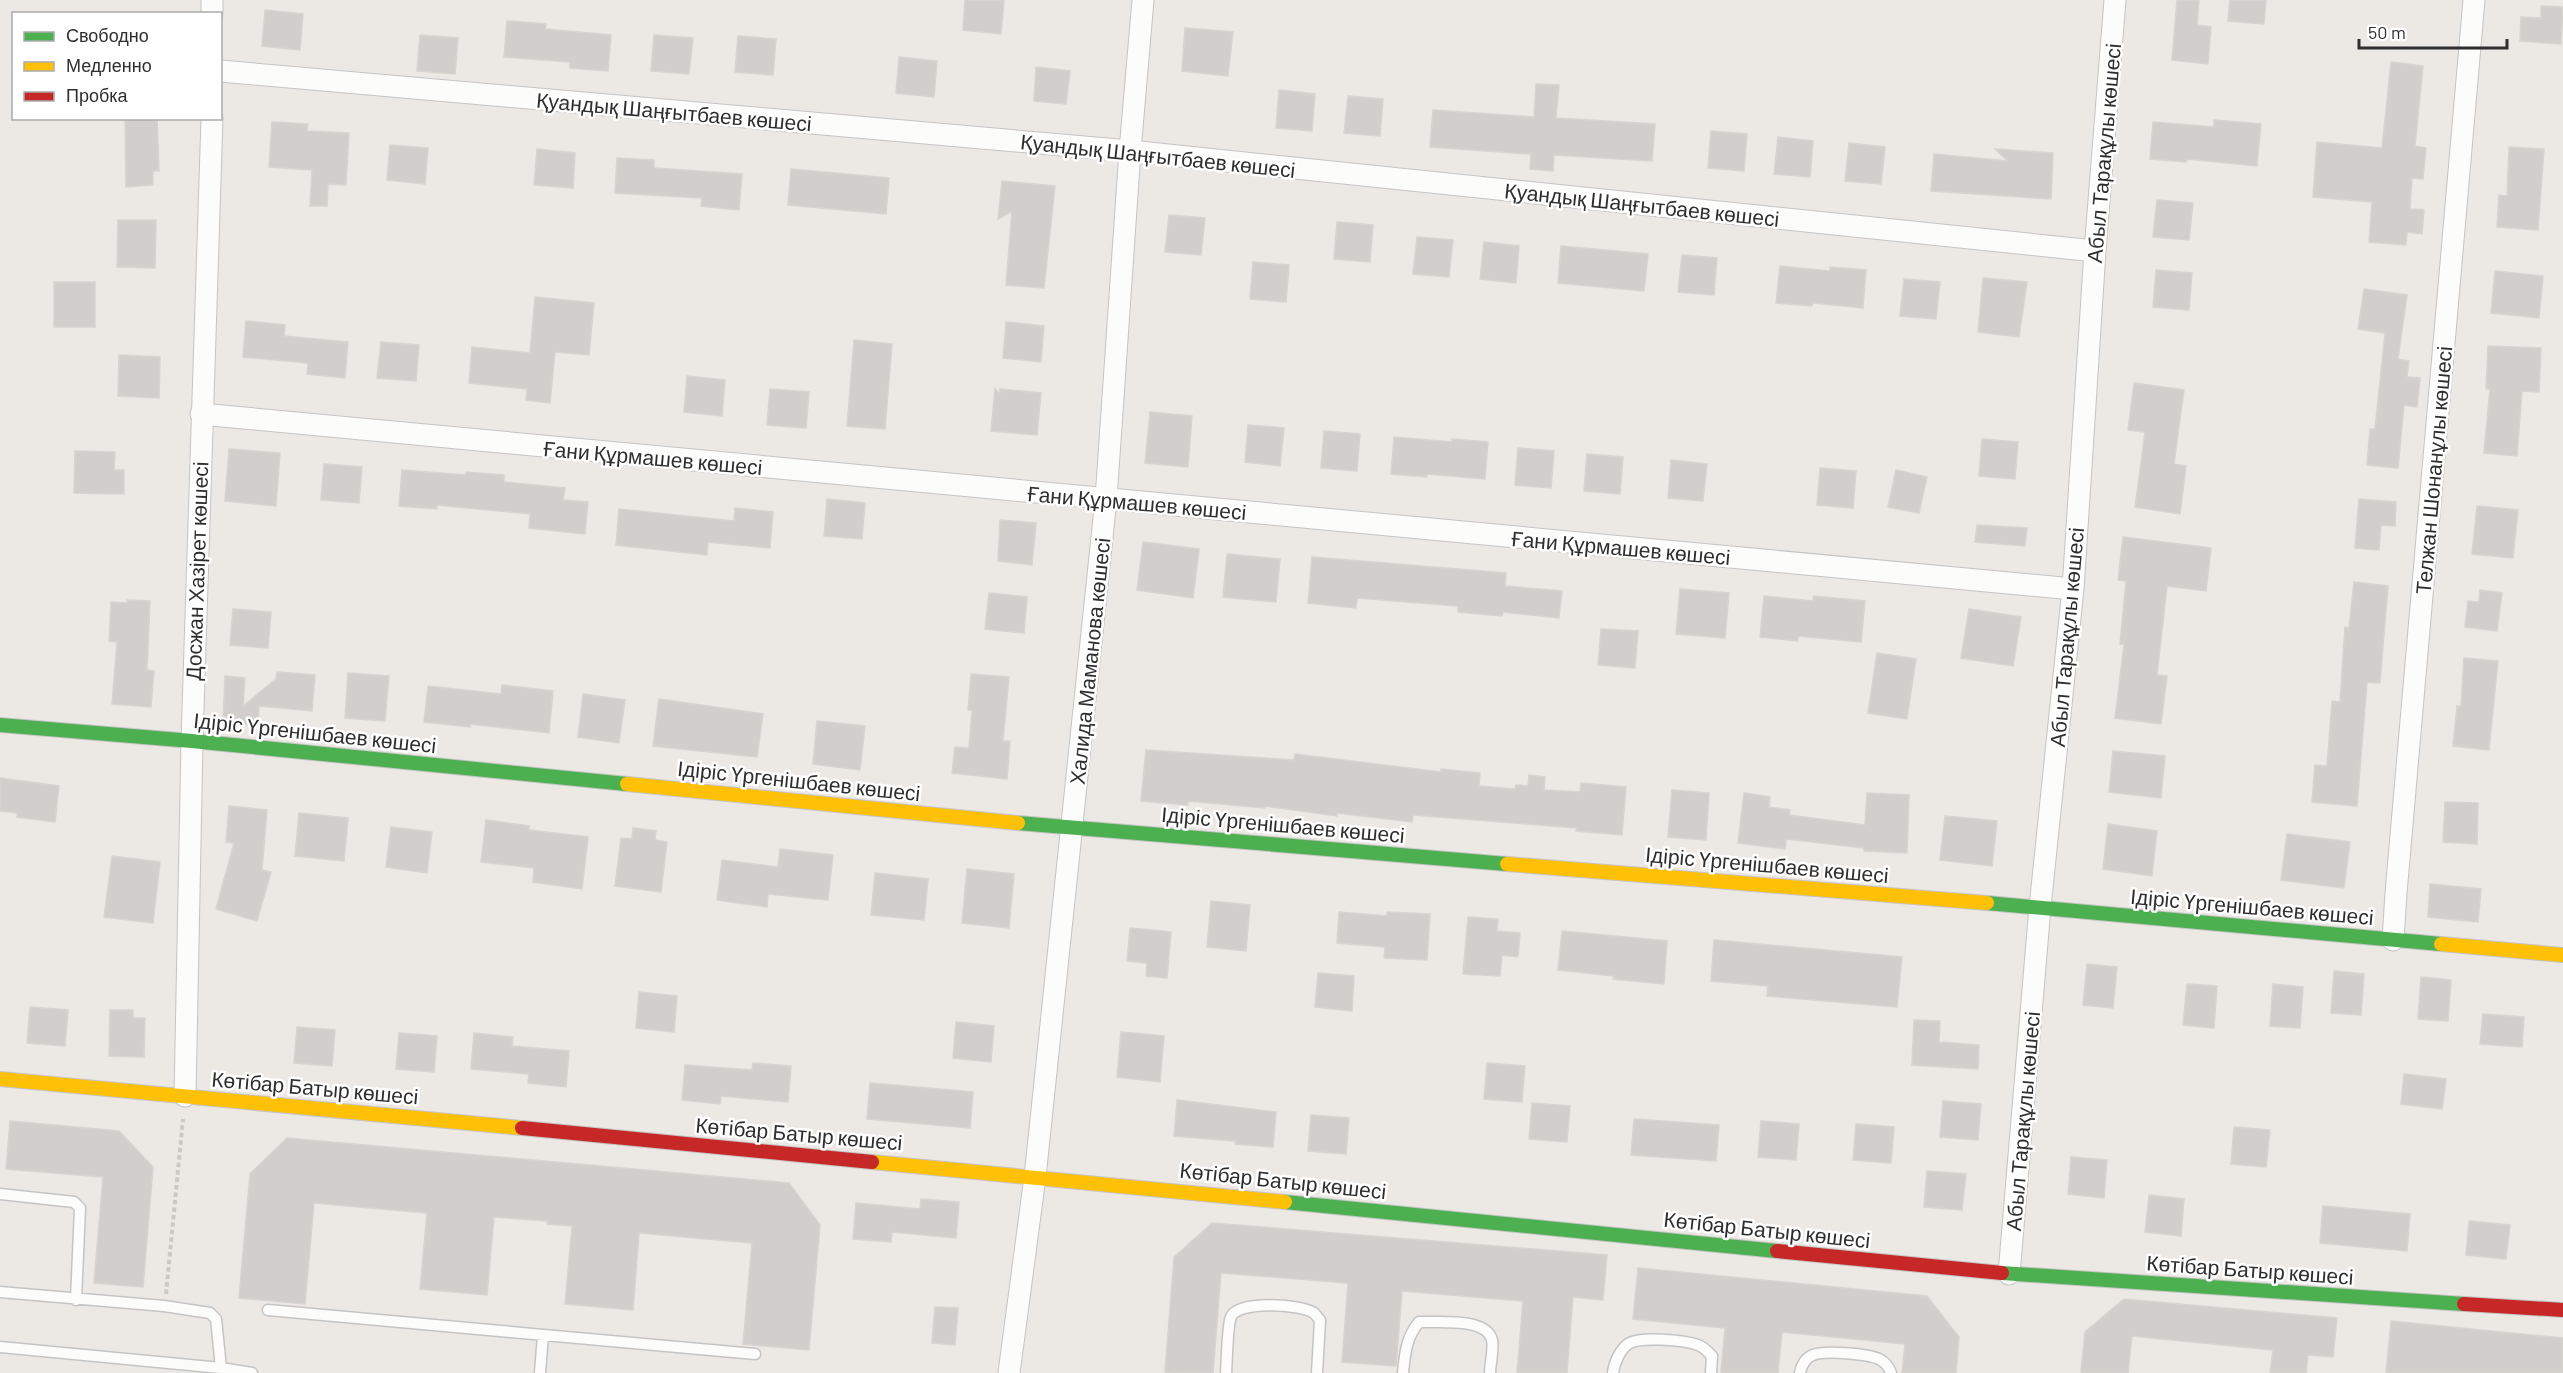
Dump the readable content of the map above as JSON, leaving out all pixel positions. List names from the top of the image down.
{
  "streets": {
    "street": [
      "Қуандық Шаңғытбаев көшесі",
      "Абыл Тарақұлы көшесі",
      "Ғани Құрмашев көшесі",
      "Телжан Шонанұлы көшесі",
      "Досжан Хазірет көшесі",
      "Халида Маманова көшесі",
      "Ідіріс Үргенішбаев көшесі",
      "Көтібар Батыр көшесі"
    ]
  },
  "crossings": [
    ["Қуандық Шаңғытбаев көшесі", "Абыл Тарақұлы көшесі"],
    ["Қуандық Шаңғытбаев көшесі", "Халида Маманова көшесі"],
    ["Абыл Тарақұлы көшесі", "Ғани Құрмашев көшесі"],
    ["Абыл Тарақұлы көшесі", "Ідіріс Үргенішбаев көшесі"],
    ["Абыл Тарақұлы көшесі", "Көтібар Батыр көшесі"],
    ["Ғани Құрмашев көшесі", "Досжан Хазірет көшесі"],
    ["Ғани Құрмашев көшесі", "Халида Маманова көшесі"],
    ["Телжан Шонанұлы көшесі", "Ідіріс Үргенішбаев көшесі"],
    ["Досжан Хазірет көшесі", "Ідіріс Үргенішбаев көшесі"],
    ["Досжан Хазірет көшесі", "Көтібар Батыр көшесі"],
    ["Халида Маманова көшесі", "Ідіріс Үргенішбаев көшесі"],
    ["Халида Маманова көшесі", "Көтібар Батыр көшесі"]
  ],
  "legend": ["Свободно", "Медленно", "Пробка"],
  "scale_bar": "50 m"
}
